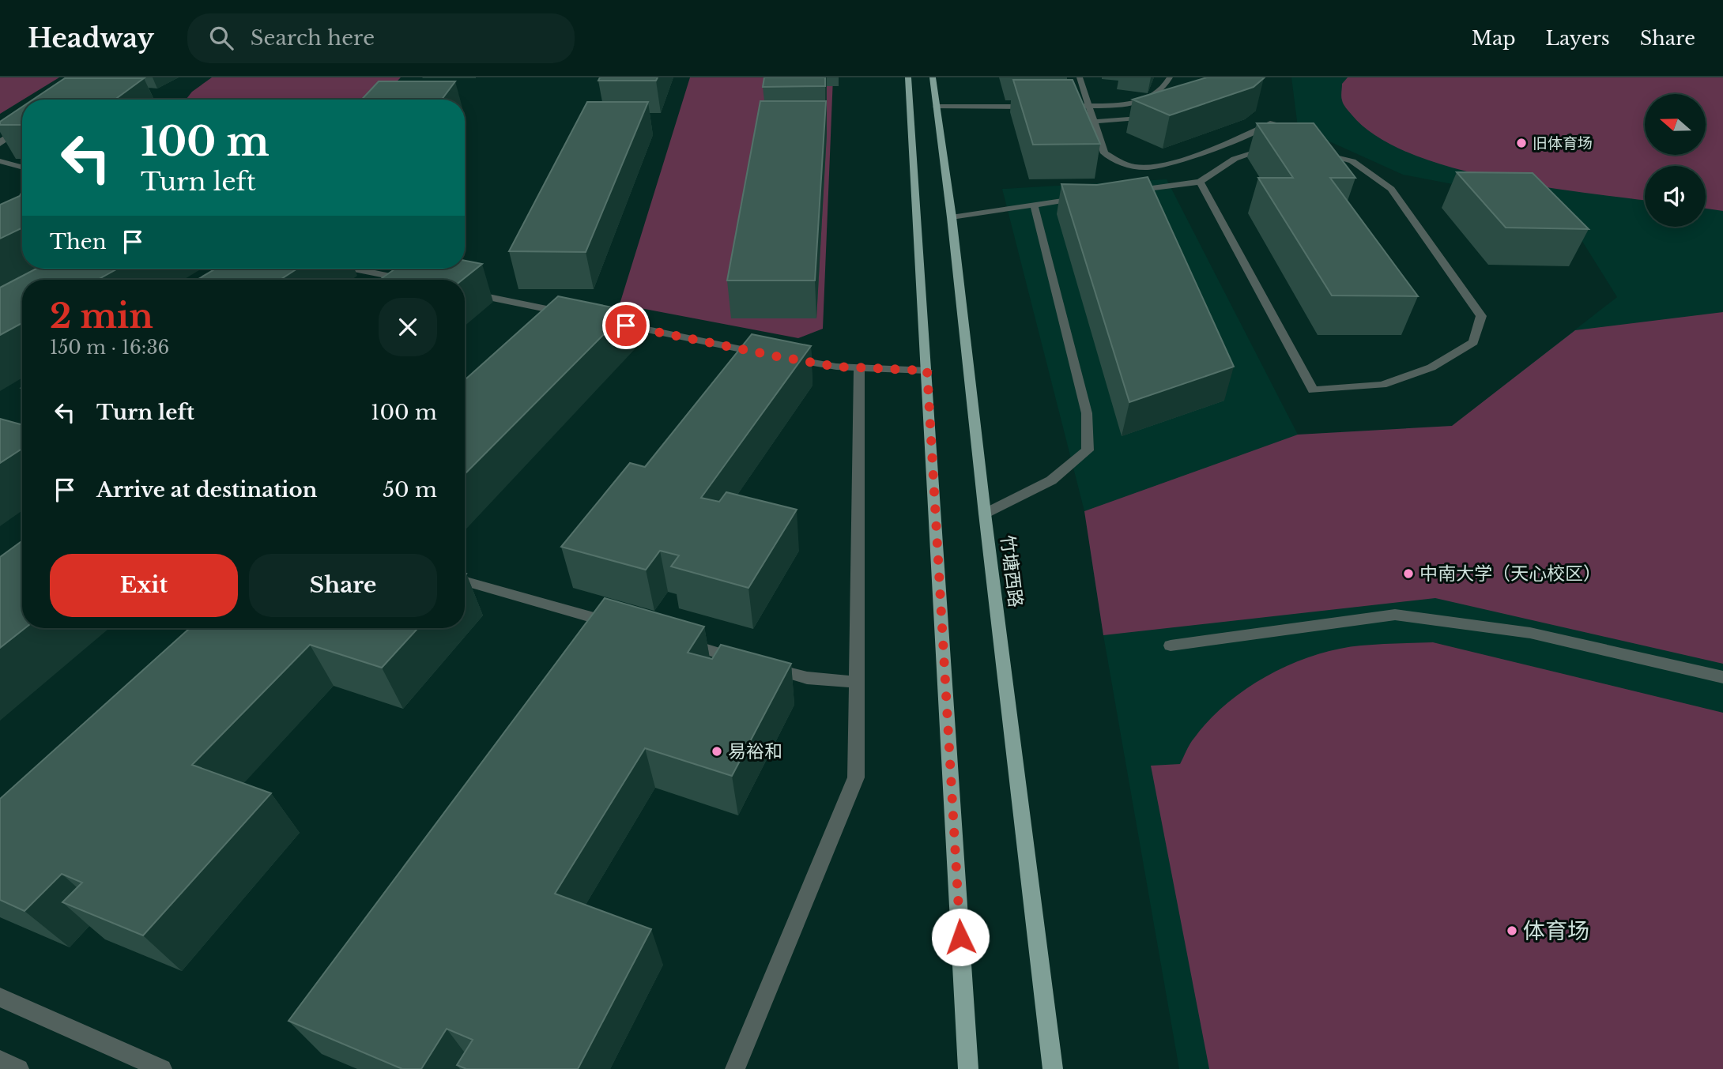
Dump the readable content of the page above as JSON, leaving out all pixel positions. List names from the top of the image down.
{
  "streets": {
    "main road": ["竹塘西路"]
  },
  "places": [
    "旧体育场",
    "中南大学（天心校区）",
    "易裕和",
    "体育场"
  ],
  "north": "left",
  "page": {
    "header": "Headway",
    "search": "Search here",
    "nav": ["Map", "Layers", "Share"],
    "turn": ["100 m", "Turn left"],
    "then": "Then",
    "heading": ["2 min", "150 m · 16:36"],
    "list": [
      {
        "name": "Turn left",
        "value": "100 m"
      },
      {
        "name": "Arrive at destination",
        "value": "50 m"
      }
    ],
    "buttons": ["Exit", "Share"]
  }
}
